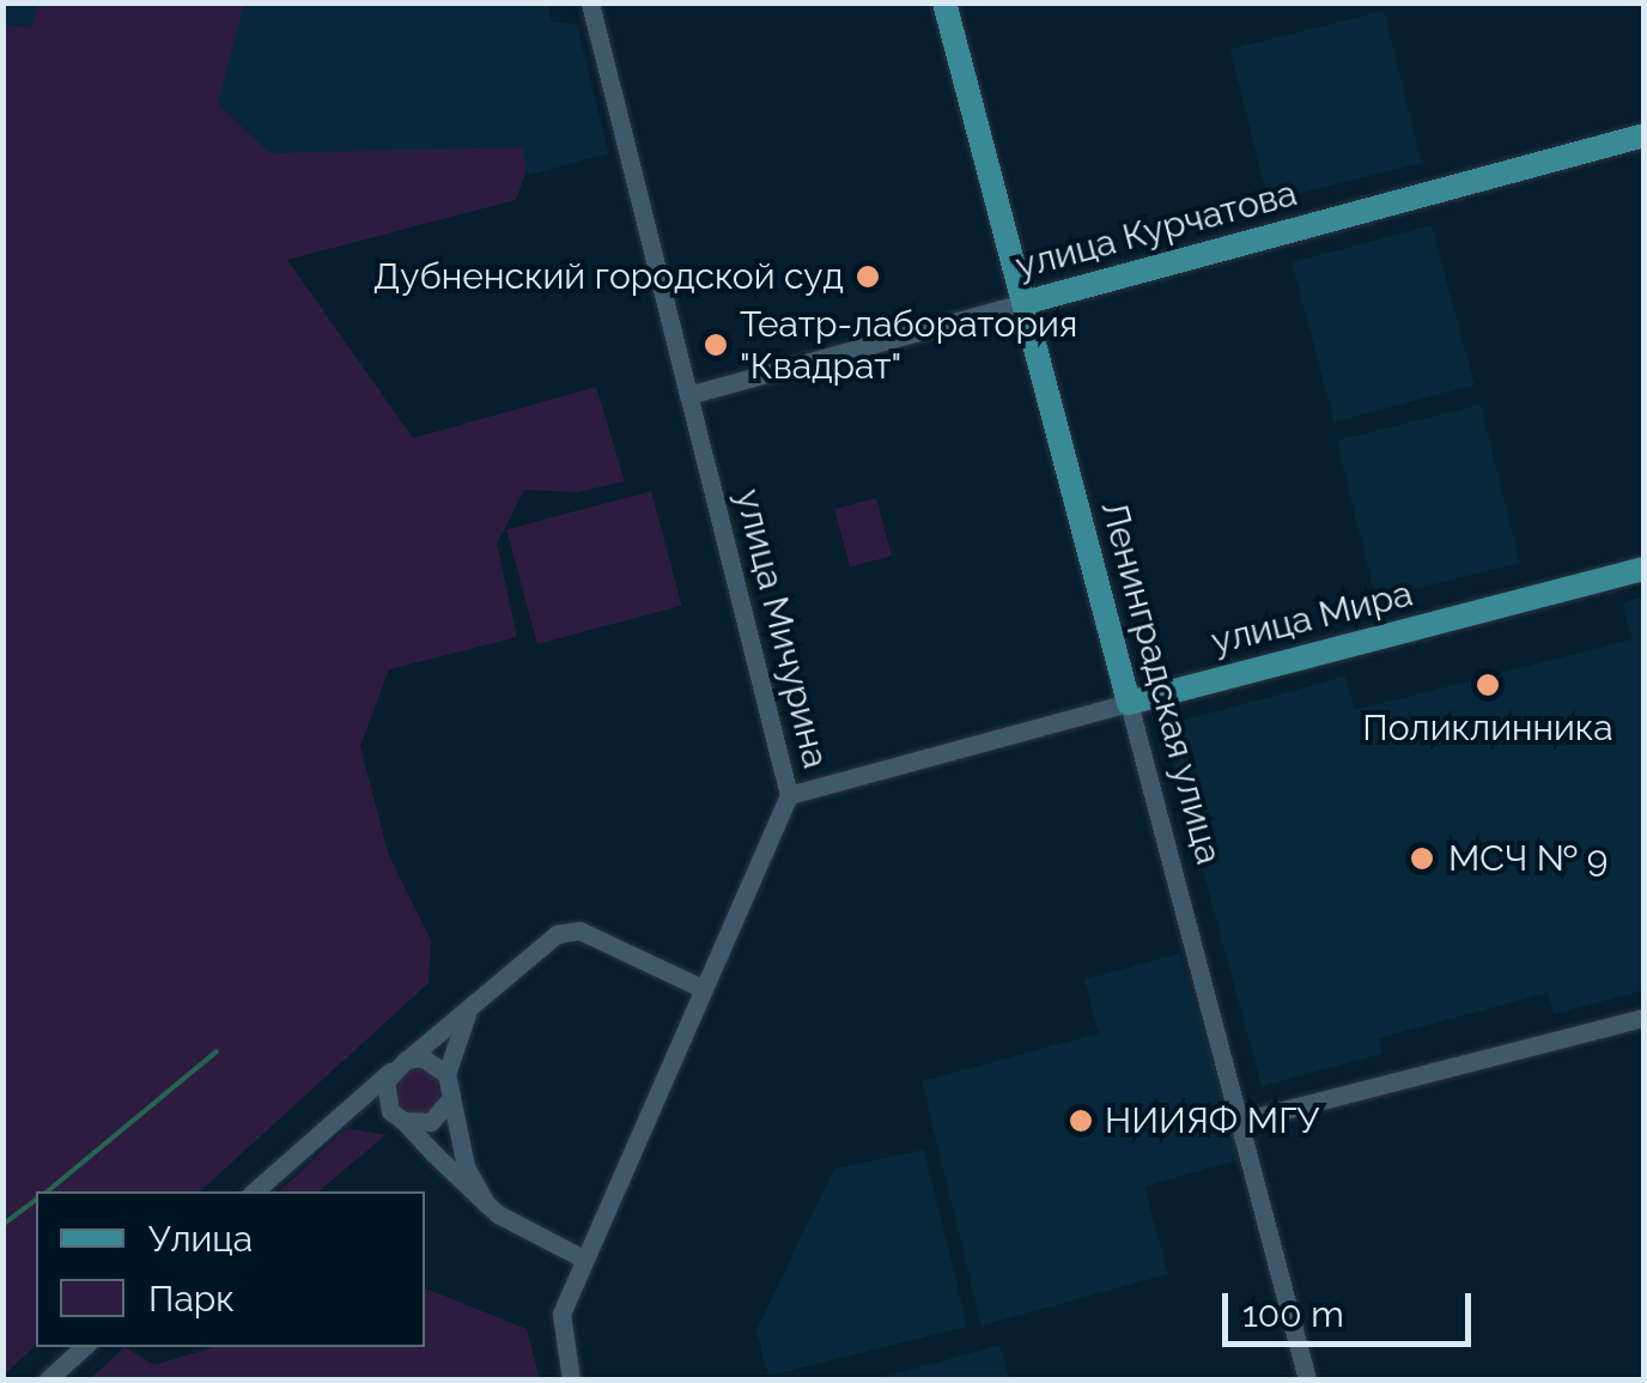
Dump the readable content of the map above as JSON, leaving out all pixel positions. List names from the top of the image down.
{
  "streets": {
    "main road": ["улица Курчатова", "улица Мира", "Ленинградская улица"],
    "street": ["улица Мичурина"]
  },
  "crossings": [
    ["улица Курчатова", "улица Мичурина"],
    ["улица Курчатова", "Ленинградская улица"],
    ["улица Мира", "улица Мичурина"],
    ["улица Мира", "Ленинградская улица"]
  ],
  "places": [
    "Дубненский городской суд",
    "Театр-лаборатория \"Квадрат\"",
    "Поликлинника",
    "МСЧ № 9",
    "НИИЯФ МГУ"
  ],
  "legend": ["Улица", "Парк"],
  "scale_bar": "100 m"
}
